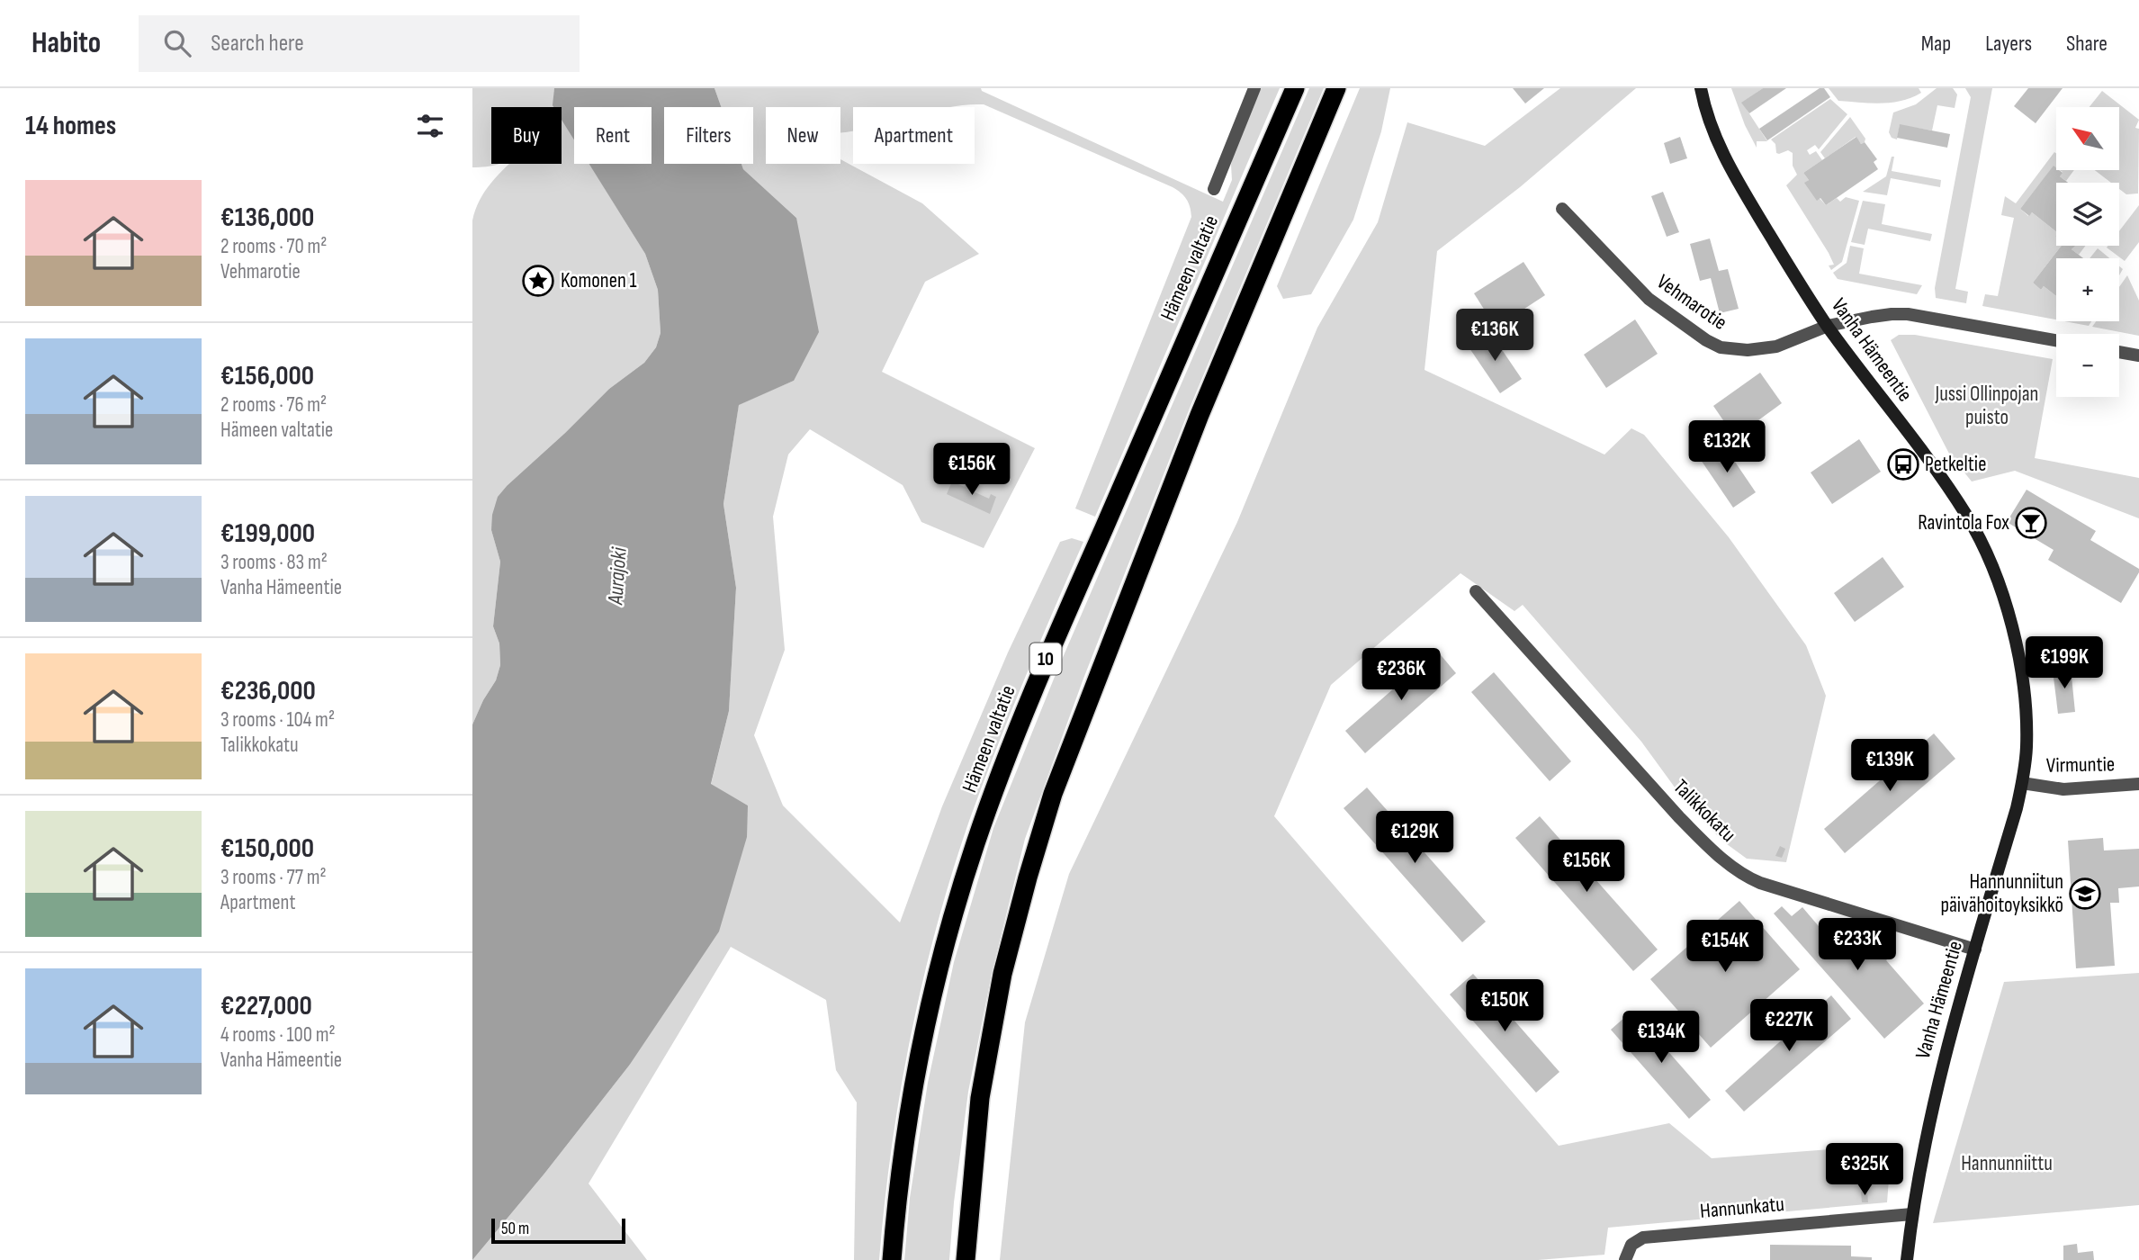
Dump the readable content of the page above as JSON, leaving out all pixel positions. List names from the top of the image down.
{
  "streets": {
    "highway": ["Hämeen valtatie", "10"],
    "street": [
      "Vehmarotie",
      "Vanha Hämeentie",
      "Virmuntie",
      "Talikkokatu",
      "Hannunkatu"
    ]
  },
  "crossings": [
    ["Vehmarotie", "Vanha Hämeentie"],
    ["Vanha Hämeentie", "Virmuntie"],
    ["Vanha Hämeentie", "Talikkokatu"],
    ["Vanha Hämeentie", "Hannunkatu"]
  ],
  "water": ["Aurajoki"],
  "parks": ["Jussi Ollinpojan puisto", "Hannunniittu"],
  "places": {
    "place": ["Komonen 1"],
    "bus stop": ["Petkeltie"],
    "bar": ["Ravintola Fox"],
    "school or university": ["Hannunniitun päivähoitoyksikkö"]
  },
  "scale_bar": "50 m",
  "north": "top left",
  "page": {
    "header": "Habito",
    "search": "Search here",
    "nav": ["Map", "Layers", "Share"],
    "heading": "14 homes",
    "map_buttons": ["+", "−"],
    "chip": [
      "Buy",
      "Rent",
      "Filters",
      "New",
      "Apartment"
    ],
    "list": [
      {
        "name": "€136,000",
        "note": "2 rooms · 70 m² · Vehmarotie"
      },
      {
        "name": "€156,000",
        "note": "2 rooms · 76 m² · Hämeen valtatie"
      },
      {
        "name": "€199,000",
        "note": "3 rooms · 83 m² · Vanha Hämeentie"
      },
      {
        "name": "€236,000",
        "note": "3 rooms · 104 m² · Talikkokatu"
      },
      {
        "name": "€150,000",
        "note": "3 rooms · 77 m² · Apartment"
      },
      {
        "name": "€227,000",
        "note": "4 rooms · 100 m² · Vanha Hämeentie"
      }
    ],
    "price": [
      "€136K",
      "€132K",
      "€156K",
      "€199K",
      "€236K",
      "€139K",
      "€129K",
      "€156K",
      "€233K",
      "€154K",
      "€150K",
      "€227K",
      "€134K",
      "€325K"
    ],
    "scale": "50 m"
  }
}
